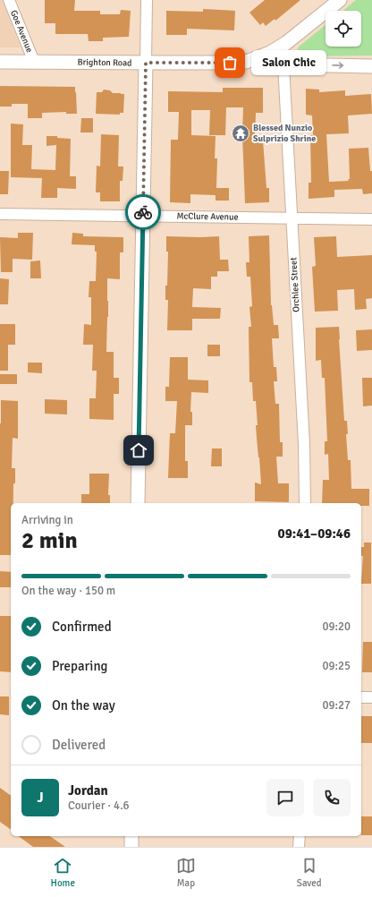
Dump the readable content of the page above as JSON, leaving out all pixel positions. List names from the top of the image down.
{
  "streets": {
    "street": [
      "Goe Avenue",
      "Brighton Road",
      "McClure Avenue",
      "Orchlee Street"
    ]
  },
  "crossings": [
    ["Goe Avenue", "Brighton Road"],
    ["McClure Avenue", "Orchlee Street"]
  ],
  "places": {
    "other": ["Salon Chic"],
    "temple": ["Blessed Nunzio Sulprizio Shrine"]
  },
  "page": {
    "bubble": "Salon Chic",
    "heading": ["2 min", "Arriving in", "09:41–09:46"],
    "panel": ["Jordan", "Courier · 4.6"],
    "bar": "On the way · 150 m",
    "list": [
      ["Confirmed", "09:20"],
      ["Preparing", "09:25"],
      ["On the way", "09:27"],
      "Delivered"
    ],
    "round": "J",
    "tabs": ["Home", "Map", "Saved"]
  }
}
